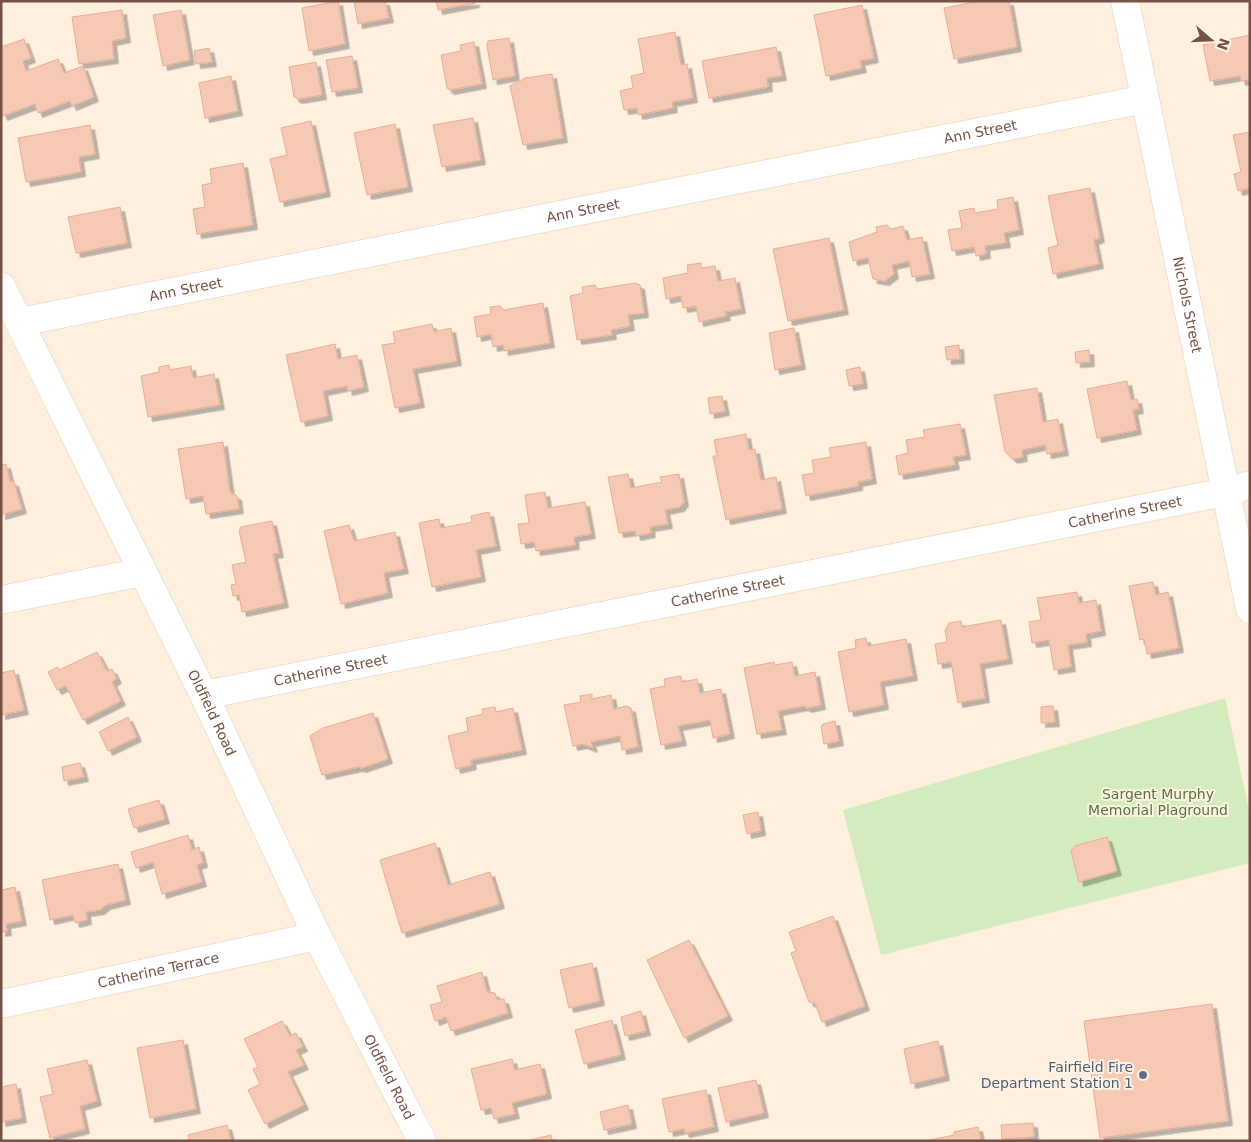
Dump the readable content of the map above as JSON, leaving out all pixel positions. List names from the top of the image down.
{
  "streets": {
    "street": [
      "Ann Street",
      "Nichols Street",
      "Catherine Street",
      "Oldfield Road",
      "Catherine Terrace"
    ]
  },
  "crossings": [
    ["Ann Street", "Nichols Street"],
    ["Ann Street", "Oldfield Road"],
    ["Nichols Street", "Catherine Street"],
    ["Catherine Street", "Oldfield Road"],
    ["Oldfield Road", "Catherine Terrace"]
  ],
  "parks": ["Sargent Murphy Memorial Plaground"],
  "places": ["Fairfield Fire Department Station 1"],
  "north": "right"
}
